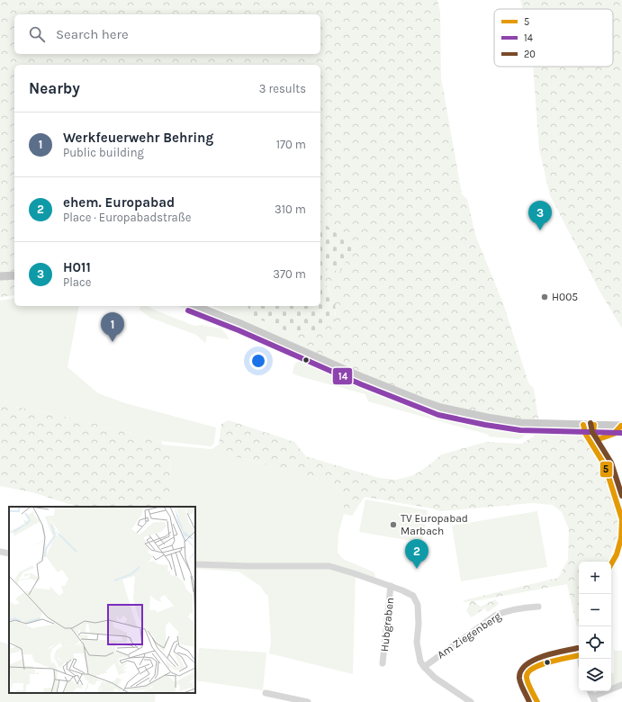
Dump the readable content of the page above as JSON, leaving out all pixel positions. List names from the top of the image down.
{
  "streets": {
    "street": ["Hubgraben", "Am Ziegenberg"]
  },
  "places": ["H005", "TV Europabad Marbach"],
  "lines": ["transit line 14", "transit line 20", "transit line 5"],
  "legend": ["5", "14", "20"],
  "page": {
    "search": "Search here",
    "heading": ["Nearby", "3 results"],
    "list": [
      {
        "mark": "1",
        "name": "Werkfeuerwehr Behring",
        "note": "Public building",
        "value": "170 m"
      },
      {
        "mark": "2",
        "name": "ehem. Europabad",
        "note": "Place · Europabadstraße",
        "value": "310 m"
      },
      {
        "mark": "3",
        "name": "H011",
        "note": "Place",
        "value": "370 m"
      }
    ],
    "pins": ["3", "1", "2"],
    "map_buttons": ["+", "−"]
  }
}
